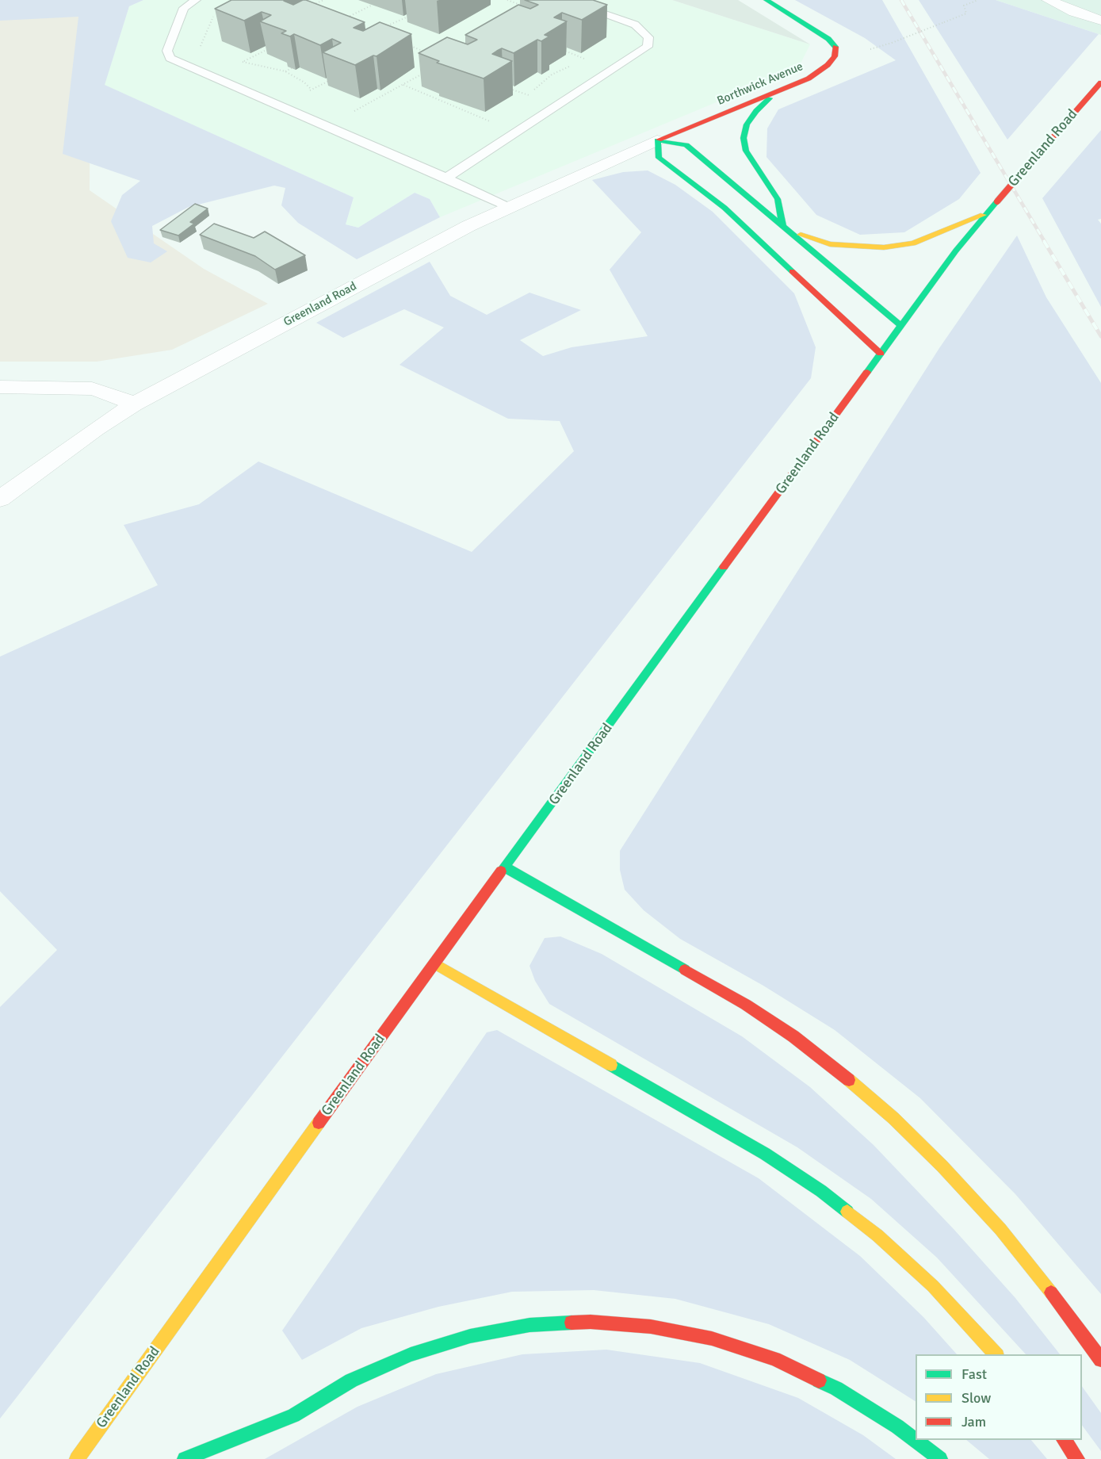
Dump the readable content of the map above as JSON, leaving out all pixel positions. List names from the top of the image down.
{
  "streets": {
    "main road": ["Borthwick Avenue", "Greenland Road"]
  },
  "crossings": [
    ["Borthwick Avenue", "Greenland Road"]
  ],
  "legend": ["Fast", "Slow", "Jam"]
}
